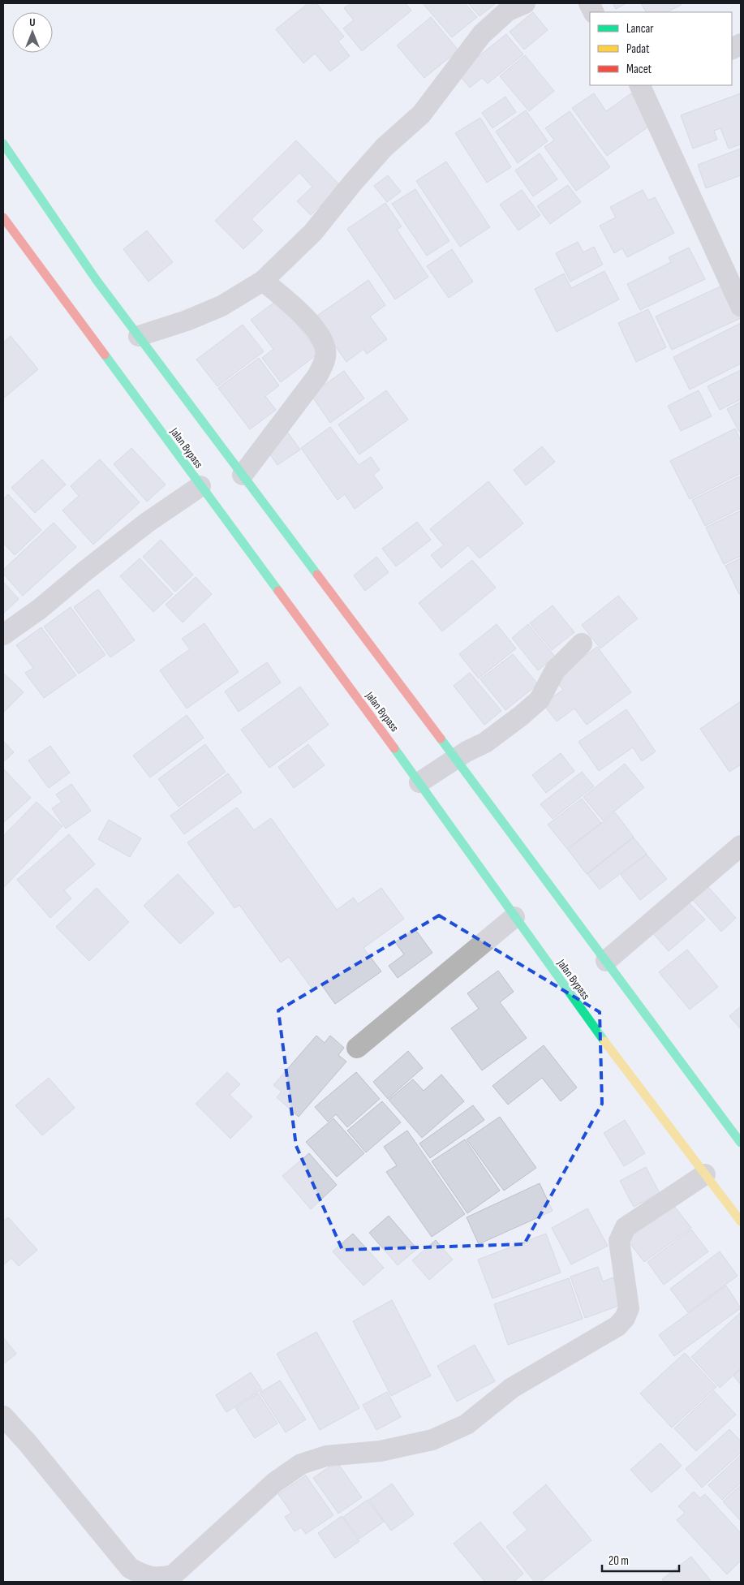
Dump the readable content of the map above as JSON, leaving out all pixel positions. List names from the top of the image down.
{
  "streets": {
    "highway": ["Jalan Bypass"]
  },
  "legend": ["Lancar", "Padat", "Macet"],
  "scale_bar": "20 m",
  "north": "top"
}
